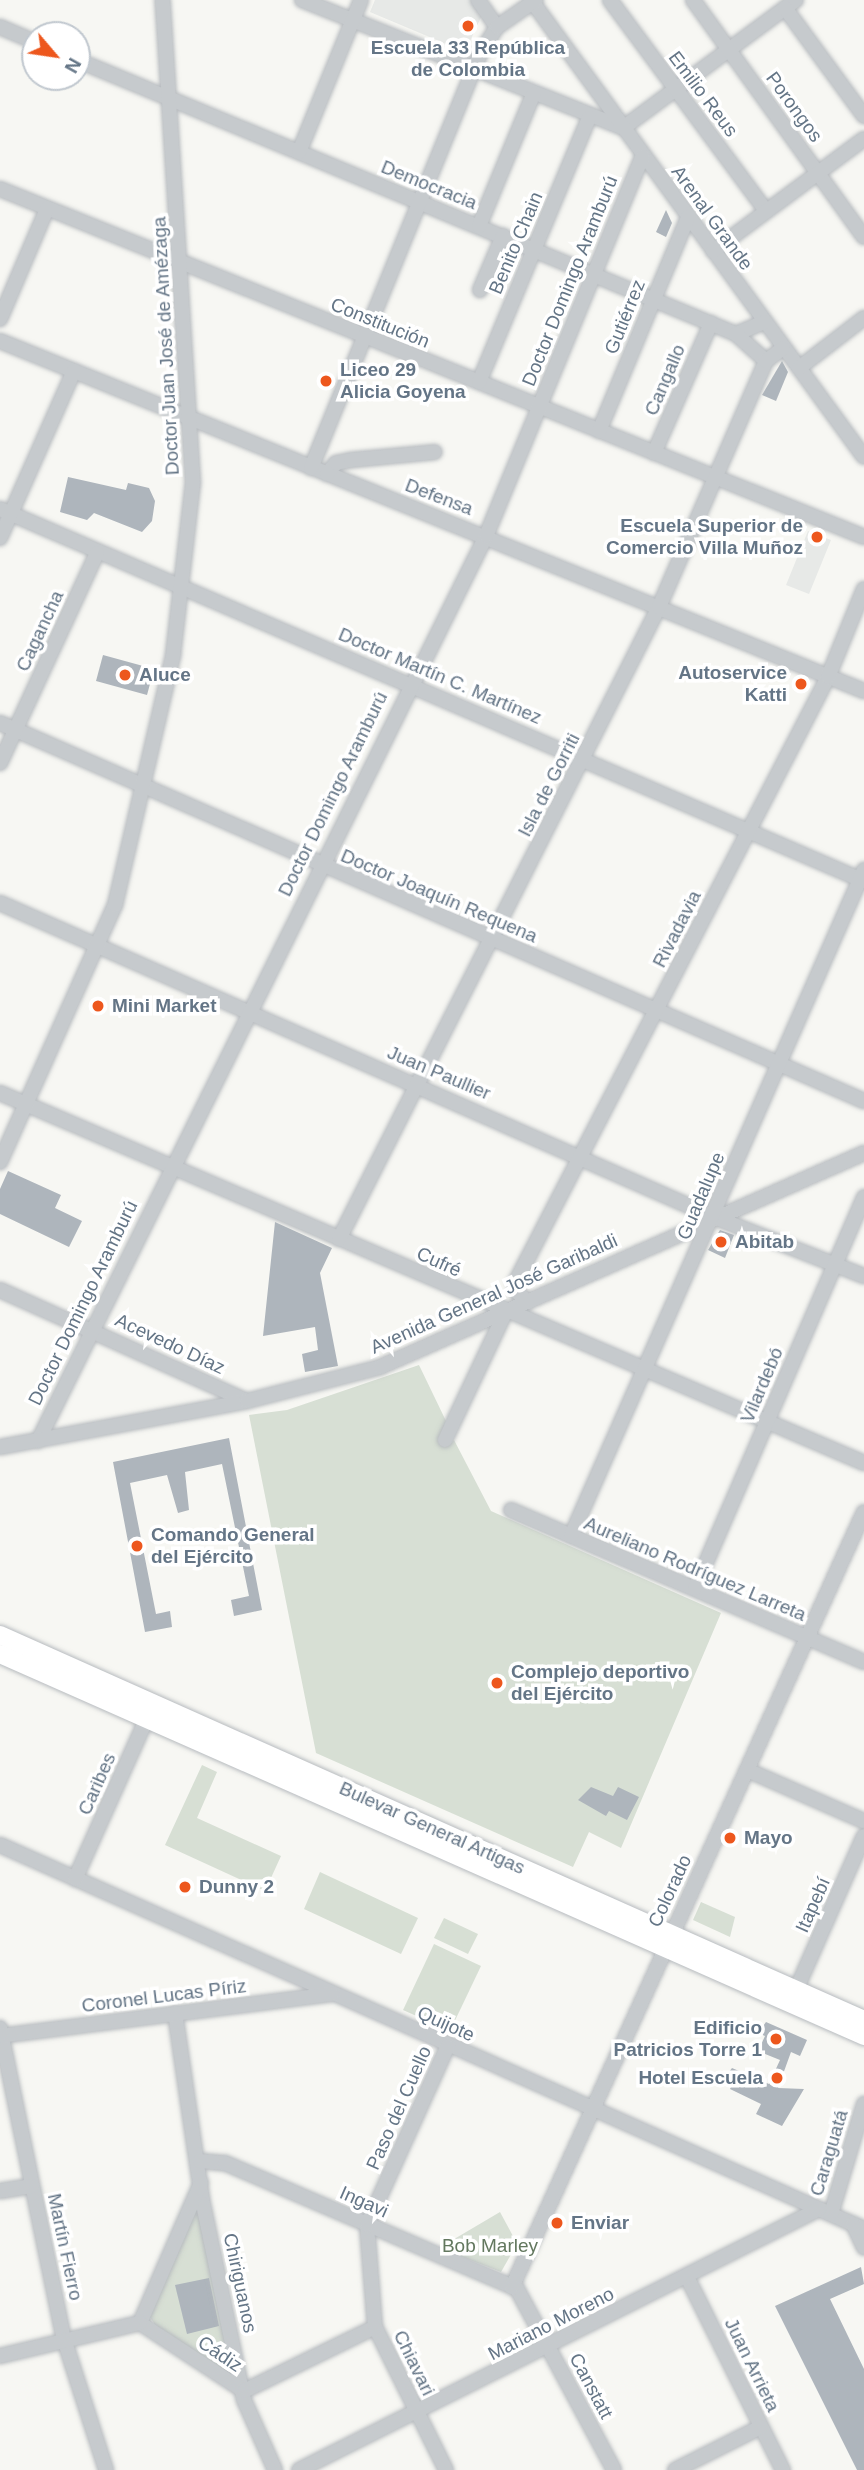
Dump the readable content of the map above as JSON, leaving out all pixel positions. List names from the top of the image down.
{
  "streets": {
    "main road": ["Bulevar General Artigas"],
    "street": [
      "Emilio Reus",
      "Porongos",
      "Democracia",
      "Arenal Grande",
      "Benito Chain",
      "Doctor Domingo Aramburú",
      "Gutiérrez",
      "Constitución",
      "Doctor Juan José de Amézaga",
      "Cangallo",
      "Defensa",
      "Cagancha",
      "Doctor Martín C. Martínez",
      "Isla de Gorriti",
      "Doctor Joaquín Requena",
      "Rivadavia",
      "Juan Paullier",
      "Guadalupe",
      "Cufré",
      "Avenida General José Garibaldi",
      "Acevedo Díaz",
      "Vilardebó",
      "Aureliano Rodríguez Larreta",
      "Caribes",
      "Colorado",
      "Itapebí",
      "Coronel Lucas Píriz",
      "Quijote",
      "Paso del Cuello",
      "Caraguatá",
      "Ingavi",
      "Martín Fierro",
      "Chiriguanos",
      "Mariano Moreno",
      "Cádiz",
      "Chiavari",
      "Juan Arrieta",
      "Canstatt"
    ]
  },
  "crossings": [
    ["Democracia", "Benito Chain"],
    ["Democracia", "Doctor Domingo Aramburú"],
    ["Democracia", "Gutiérrez"],
    ["Democracia", "Doctor Juan José de Amézaga"],
    ["Democracia", "Cangallo"],
    ["Democracia", "Isla de Gorriti"],
    ["Arenal Grande", "Doctor Domingo Aramburú"],
    ["Arenal Grande", "Gutiérrez"],
    ["Arenal Grande", "Isla de Gorriti"],
    ["Benito Chain", "Constitución"],
    ["Doctor Domingo Aramburú", "Constitución"],
    ["Doctor Domingo Aramburú", "Defensa"],
    ["Doctor Domingo Aramburú", "Doctor Martín C. Martínez"],
    ["Doctor Domingo Aramburú", "Doctor Joaquín Requena"],
    ["Doctor Domingo Aramburú", "Juan Paullier"],
    ["Doctor Domingo Aramburú", "Cufré"],
    ["Doctor Domingo Aramburú", "Avenida General José Garibaldi"],
    ["Doctor Domingo Aramburú", "Acevedo Díaz"],
    ["Gutiérrez", "Constitución"],
    ["Constitución", "Doctor Juan José de Amézaga"],
    ["Constitución", "Cangallo"],
    ["Constitución", "Isla de Gorriti"],
    ["Doctor Juan José de Amézaga", "Defensa"],
    ["Doctor Juan José de Amézaga", "Doctor Martín C. Martínez"],
    ["Doctor Juan José de Amézaga", "Doctor Joaquín Requena"],
    ["Doctor Juan José de Amézaga", "Juan Paullier"],
    ["Doctor Juan José de Amézaga", "Cufré"],
    ["Defensa", "Isla de Gorriti"],
    ["Defensa", "Rivadavia"],
    ["Cagancha", "Doctor Martín C. Martínez"],
    ["Cagancha", "Doctor Joaquín Requena"],
    ["Doctor Martín C. Martínez", "Isla de Gorriti"],
    ["Doctor Martín C. Martínez", "Rivadavia"],
    ["Doctor Martín C. Martínez", "Guadalupe"],
    ["Isla de Gorriti", "Doctor Joaquín Requena"],
    ["Isla de Gorriti", "Juan Paullier"],
    ["Isla de Gorriti", "Cufré"],
    ["Doctor Joaquín Requena", "Rivadavia"],
    ["Doctor Joaquín Requena", "Guadalupe"],
    ["Rivadavia", "Juan Paullier"],
    ["Rivadavia", "Cufré"],
    ["Juan Paullier", "Guadalupe"],
    ["Juan Paullier", "Avenida General José Garibaldi"],
    ["Juan Paullier", "Vilardebó"],
    ["Guadalupe", "Cufré"],
    ["Guadalupe", "Avenida General José Garibaldi"],
    ["Guadalupe", "Aureliano Rodríguez Larreta"],
    ["Cufré", "Avenida General José Garibaldi"],
    ["Cufré", "Vilardebó"],
    ["Avenida General José Garibaldi", "Acevedo Díaz"],
    ["Vilardebó", "Aureliano Rodríguez Larreta"],
    ["Aureliano Rodríguez Larreta", "Colorado"],
    ["Caribes", "Bulevar General Artigas"],
    ["Caribes", "Quijote"],
    ["Bulevar General Artigas", "Colorado"],
    ["Bulevar General Artigas", "Itapebí"],
    ["Colorado", "Quijote"],
    ["Colorado", "Ingavi"],
    ["Colorado", "Canstatt"],
    ["Coronel Lucas Píriz", "Quijote"],
    ["Coronel Lucas Píriz", "Martín Fierro"],
    ["Coronel Lucas Píriz", "Chiriguanos"],
    ["Quijote", "Paso del Cuello"],
    ["Quijote", "Caraguatá"],
    ["Quijote", "Mariano Moreno"],
    ["Paso del Cuello", "Ingavi"],
    ["Paso del Cuello", "Chiavari"],
    ["Caraguatá", "Mariano Moreno"],
    ["Ingavi", "Chiriguanos"],
    ["Ingavi", "Chiavari"],
    ["Ingavi", "Canstatt"],
    ["Chiriguanos", "Cádiz"],
    ["Mariano Moreno", "Chiavari"],
    ["Mariano Moreno", "Juan Arrieta"],
    ["Mariano Moreno", "Canstatt"]
  ],
  "parks": ["Bob Marley"],
  "places": [
    "Escuela 33 República de Colombia",
    "Liceo 29 Alicia Goyena",
    "Escuela Superior de Comercio Villa Muñoz",
    "Aluce",
    "Autoservice Katti",
    "Mini Market",
    "Abitab",
    "Comando General del Ejército",
    "Complejo deportivo del Ejército",
    "Mayo",
    "Dunny 2",
    "Edificio Patricios Torre 1",
    "Hotel Escuela",
    "Enviar"
  ],
  "north": "bottom right"
}
